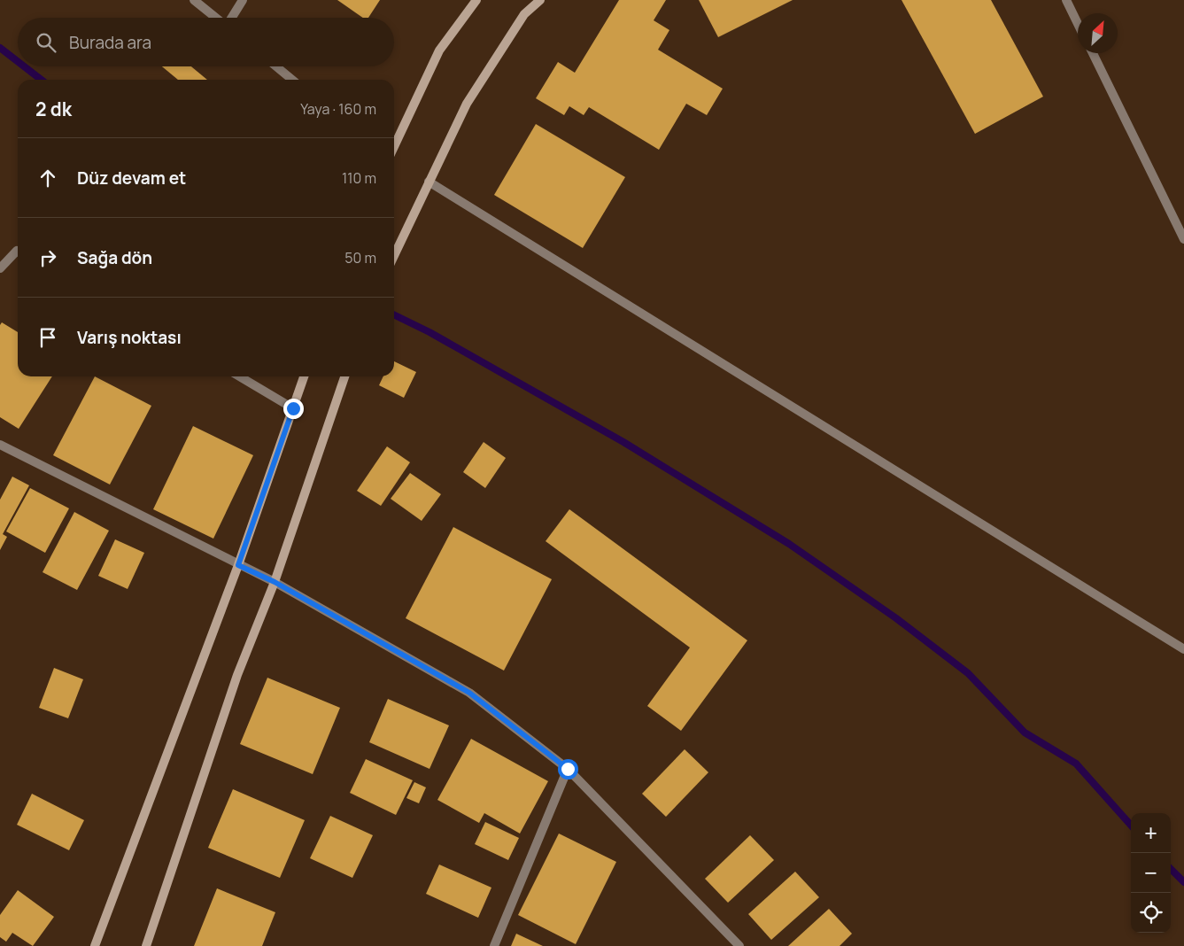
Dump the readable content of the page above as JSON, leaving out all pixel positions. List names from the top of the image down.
{
  "north": "top right",
  "page": {
    "search": "Burada ara",
    "heading": ["2 dk", "Yaya · 160 m"],
    "list": [
      ["Düz devam et", "110 m"],
      ["Sağa dön", "50 m"],
      "Varış noktası"
    ],
    "map_buttons": ["+", "−"]
  }
}
